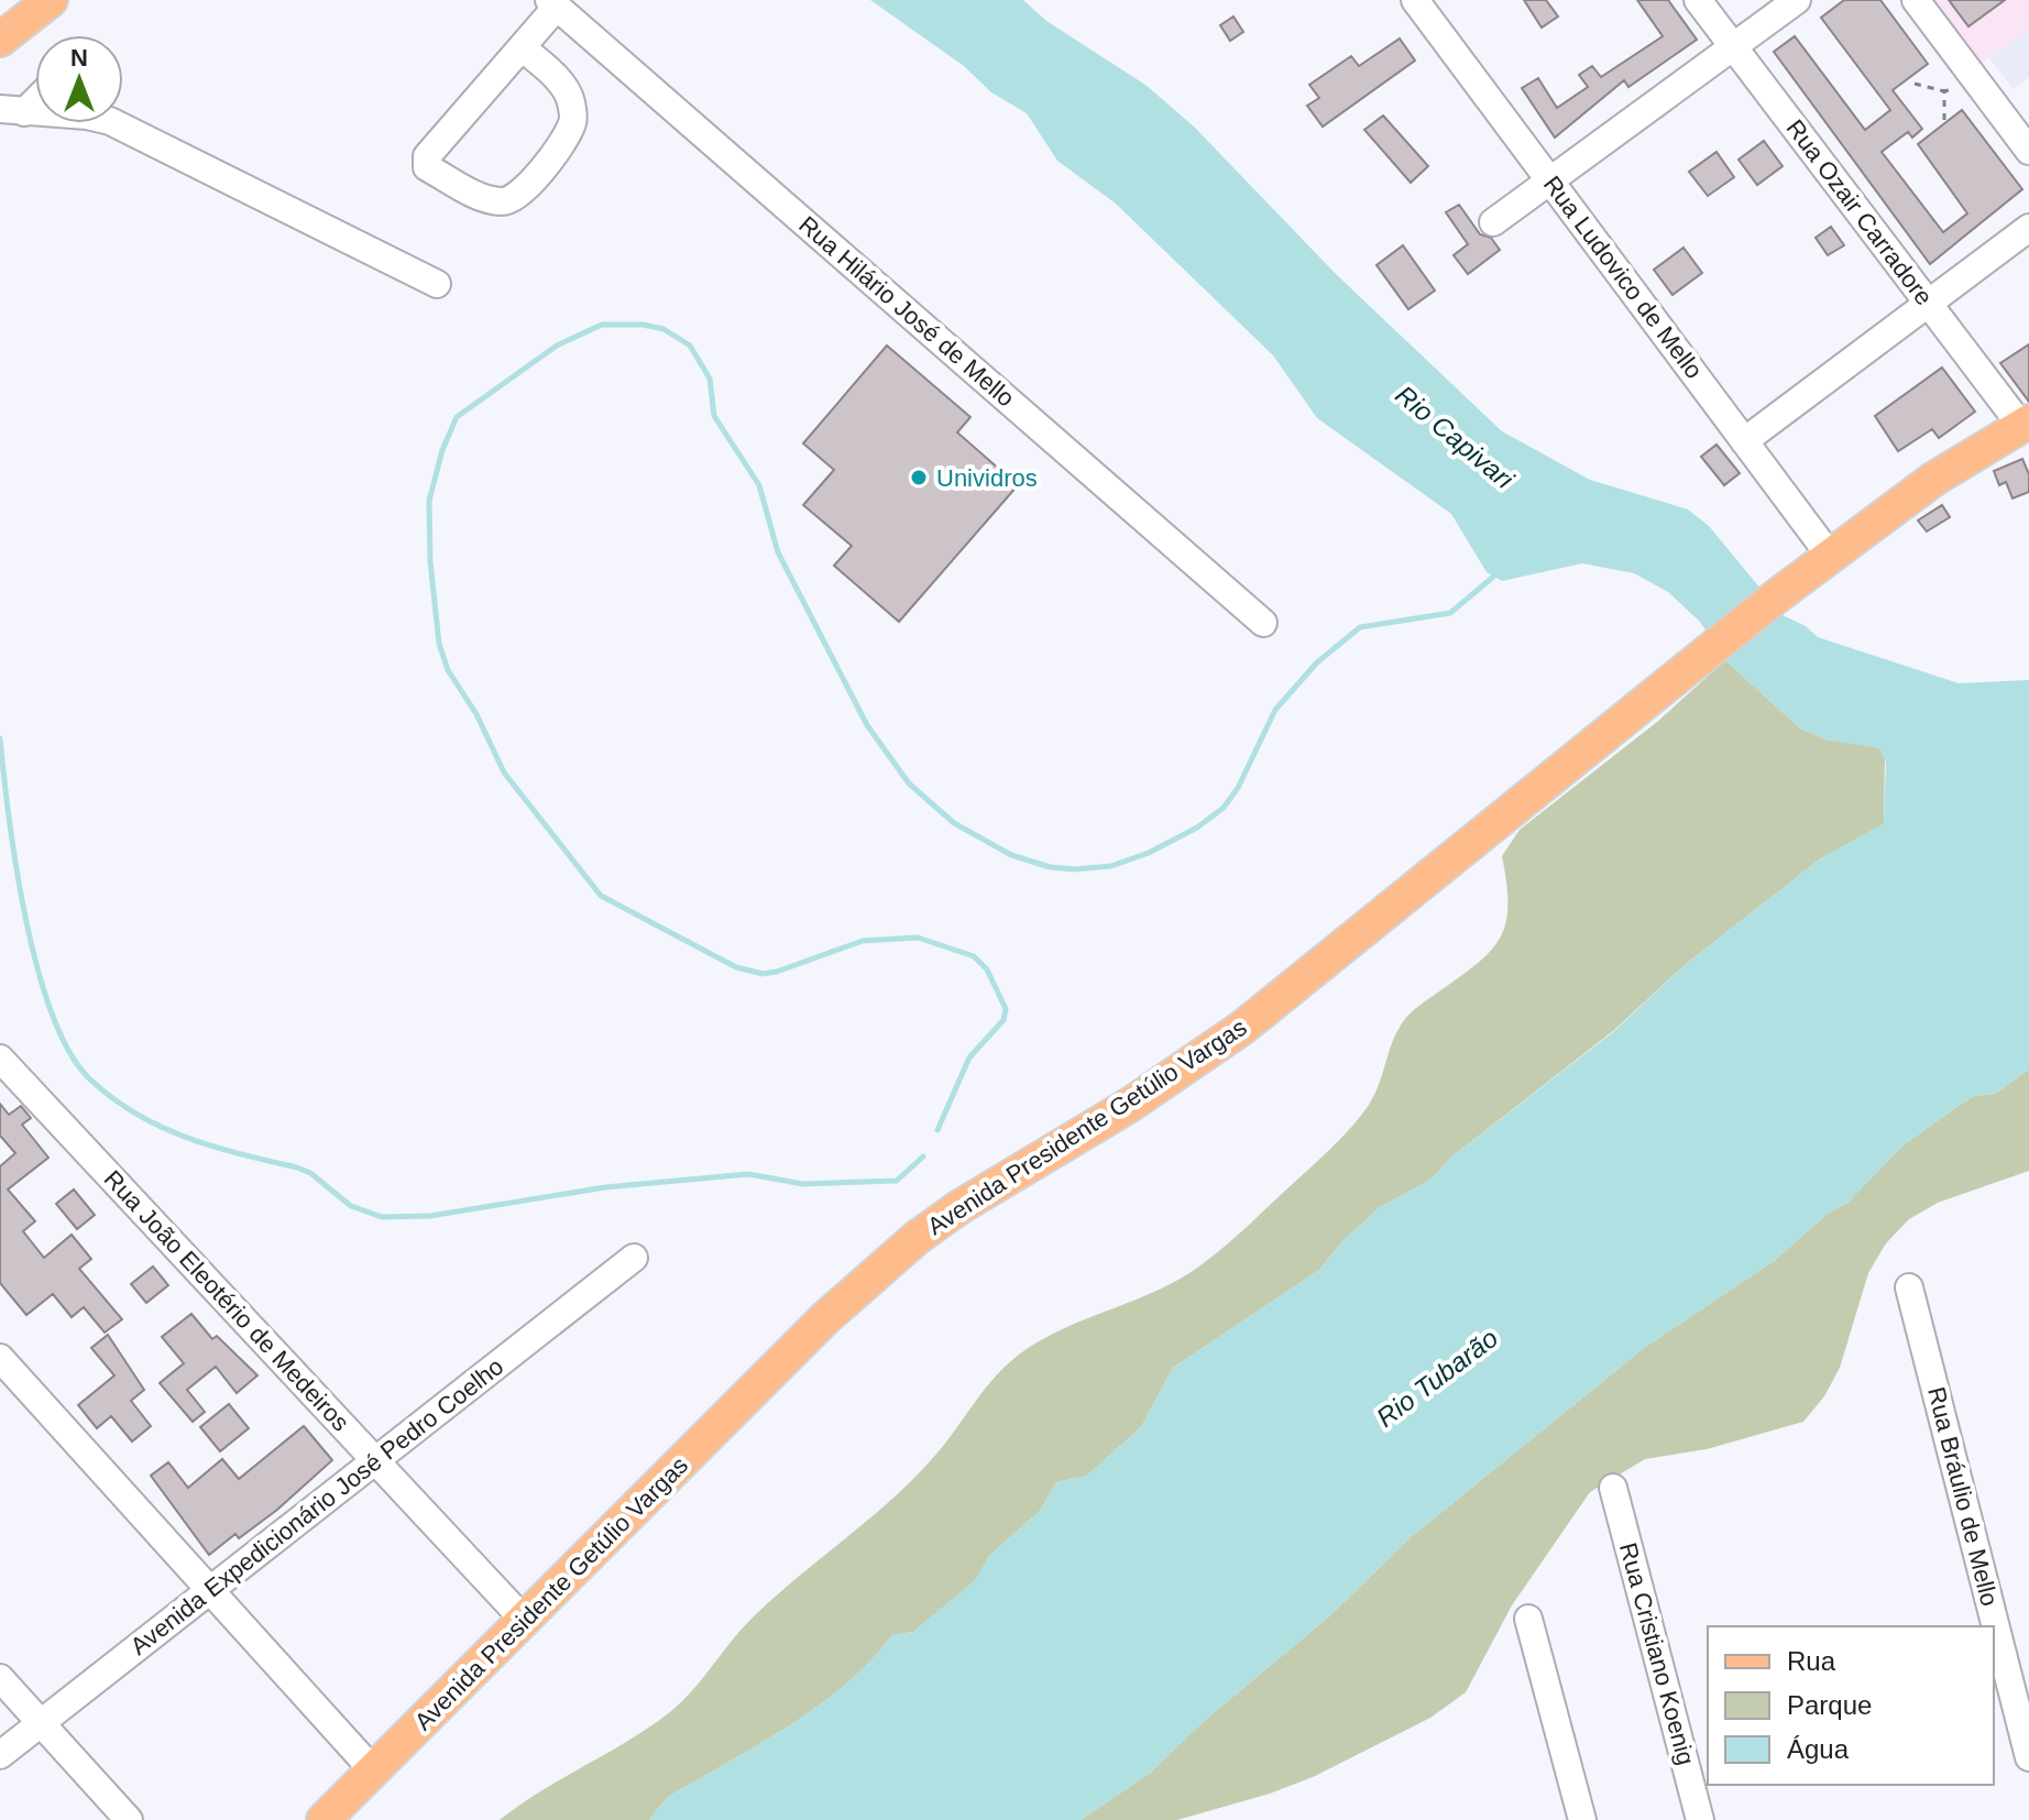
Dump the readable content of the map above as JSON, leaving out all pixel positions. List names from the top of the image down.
{
  "streets": {
    "main road": ["Avenida Presidente Getúlio Vargas"],
    "street": [
      "Rua Ozair Carradore",
      "Rua Ludovico de Mello",
      "Rua Hilário José de Mello",
      "Rua João Eleotério de Medeiros",
      "Rua Bráulio de Mello",
      "Avenida Expedicionário José Pedro Coelho",
      "Rua Cristiano Koenig"
    ]
  },
  "crossings": [
    ["Rua Ozair Carradore", "Avenida Presidente Getúlio Vargas"],
    ["Rua Ludovico de Mello", "Avenida Presidente Getúlio Vargas"],
    ["Avenida Presidente Getúlio Vargas", "Rua João Eleotério de Medeiros"],
    ["Rua João Eleotério de Medeiros", "Avenida Expedicionário José Pedro Coelho"]
  ],
  "water": ["Rio Capivari", "Rio Tubarão"],
  "places": ["Unividros"],
  "legend": ["Rua", "Parque", "Água"],
  "north": "top"
}
